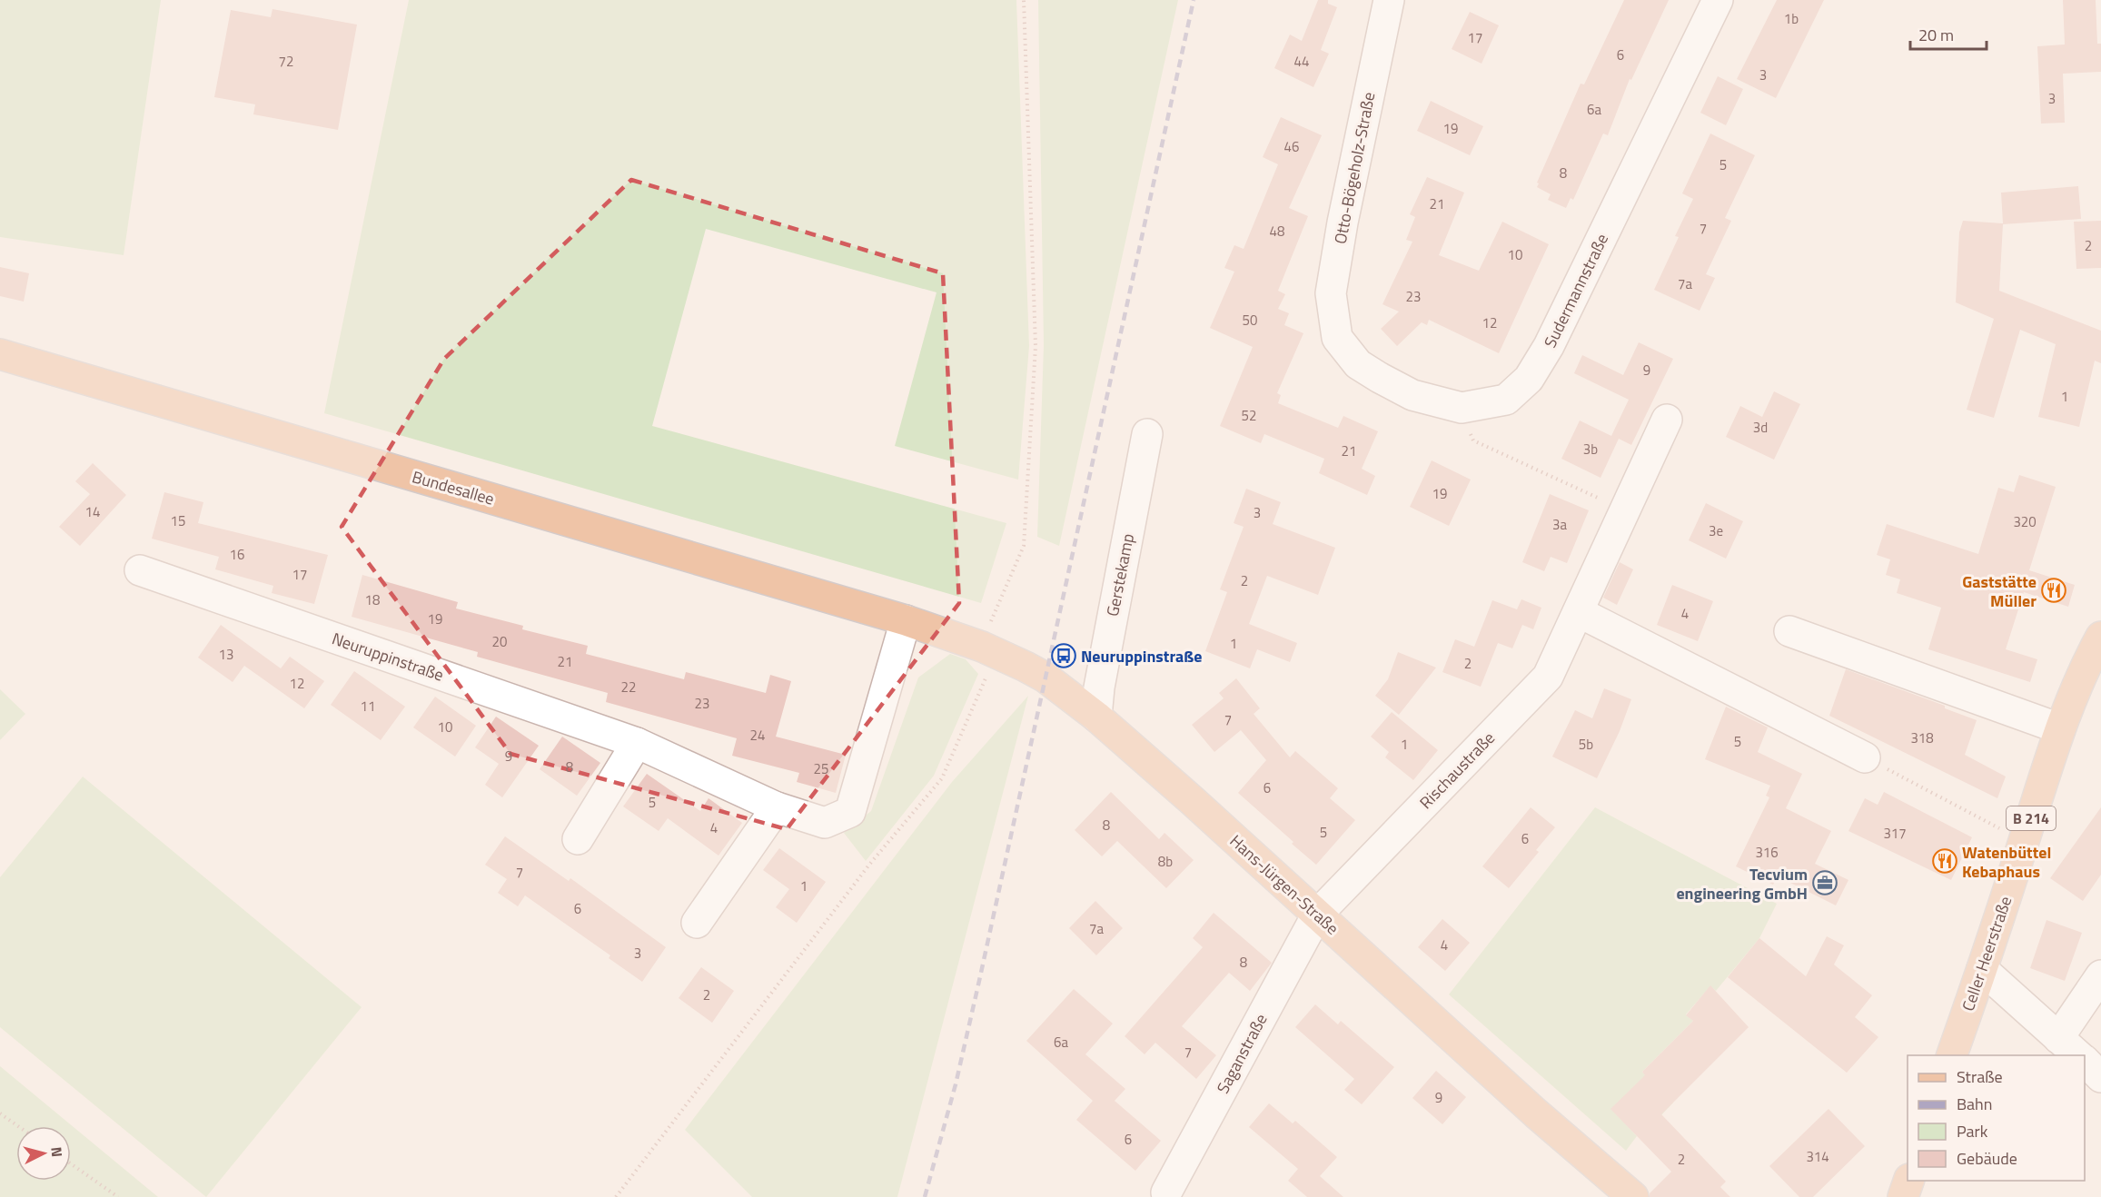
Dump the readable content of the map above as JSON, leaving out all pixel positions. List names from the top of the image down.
{
  "streets": {
    "main road": [
      "Bundesallee",
      "B 214",
      "Hans-Jürgen-Straße",
      "Celler Heerstraße"
    ],
    "street": [
      "Otto-Bögeholz-Straße",
      "Sudermannstraße",
      "Gerstekamp",
      "Neuruppinstraße",
      "Rischaustraße",
      "Saganstraße"
    ]
  },
  "crossings": [
    ["Otto-Bögeholz-Straße", "Sudermannstraße"],
    ["Bundesallee", "Neuruppinstraße"],
    ["Bundesallee", "Hans-Jürgen-Straße"],
    ["Gerstekamp", "Hans-Jürgen-Straße"],
    ["Neuruppinstraße", "Hans-Jürgen-Straße"],
    ["Rischaustraße", "Hans-Jürgen-Straße"],
    ["Rischaustraße", "Saganstraße"],
    ["Hans-Jürgen-Straße", "Saganstraße"]
  ],
  "places": {
    "restaurant": ["Gaststätte Müller", "Watenbüttel Kebaphaus"],
    "bus stop": ["Neuruppinstraße"],
    "office": ["Tecvium engineering GmbH"]
  },
  "house_numbers": [
    "1b",
    "17",
    "6",
    "72",
    "44",
    "3",
    "3",
    "6a",
    "19",
    "46",
    "5",
    "8",
    "21",
    "7",
    "48",
    "2",
    "10",
    "7a",
    "23",
    "50",
    "12",
    "9",
    "1",
    "52",
    "3d",
    "3b",
    "21",
    "19",
    "14",
    "3",
    "15",
    "320",
    "3a",
    "3e",
    "16",
    "17",
    "2",
    "18",
    "4",
    "19",
    "20",
    "1",
    "13",
    "21",
    "2",
    "12",
    "22",
    "23",
    "11",
    "7",
    "10",
    "24",
    "318",
    "5",
    "1",
    "5b",
    "9",
    "8",
    "25",
    "6",
    "5",
    "8",
    "4",
    "5",
    "317",
    "6",
    "316",
    "8b",
    "7",
    "1",
    "6",
    "7a",
    "4",
    "3",
    "8",
    "2",
    "6a",
    "7",
    "9",
    "6",
    "314",
    "2"
  ],
  "legend": [
    "Straße",
    "Bahn",
    "Park",
    "Gebäude"
  ],
  "scale_bar": "20 m",
  "north": "right"
}
